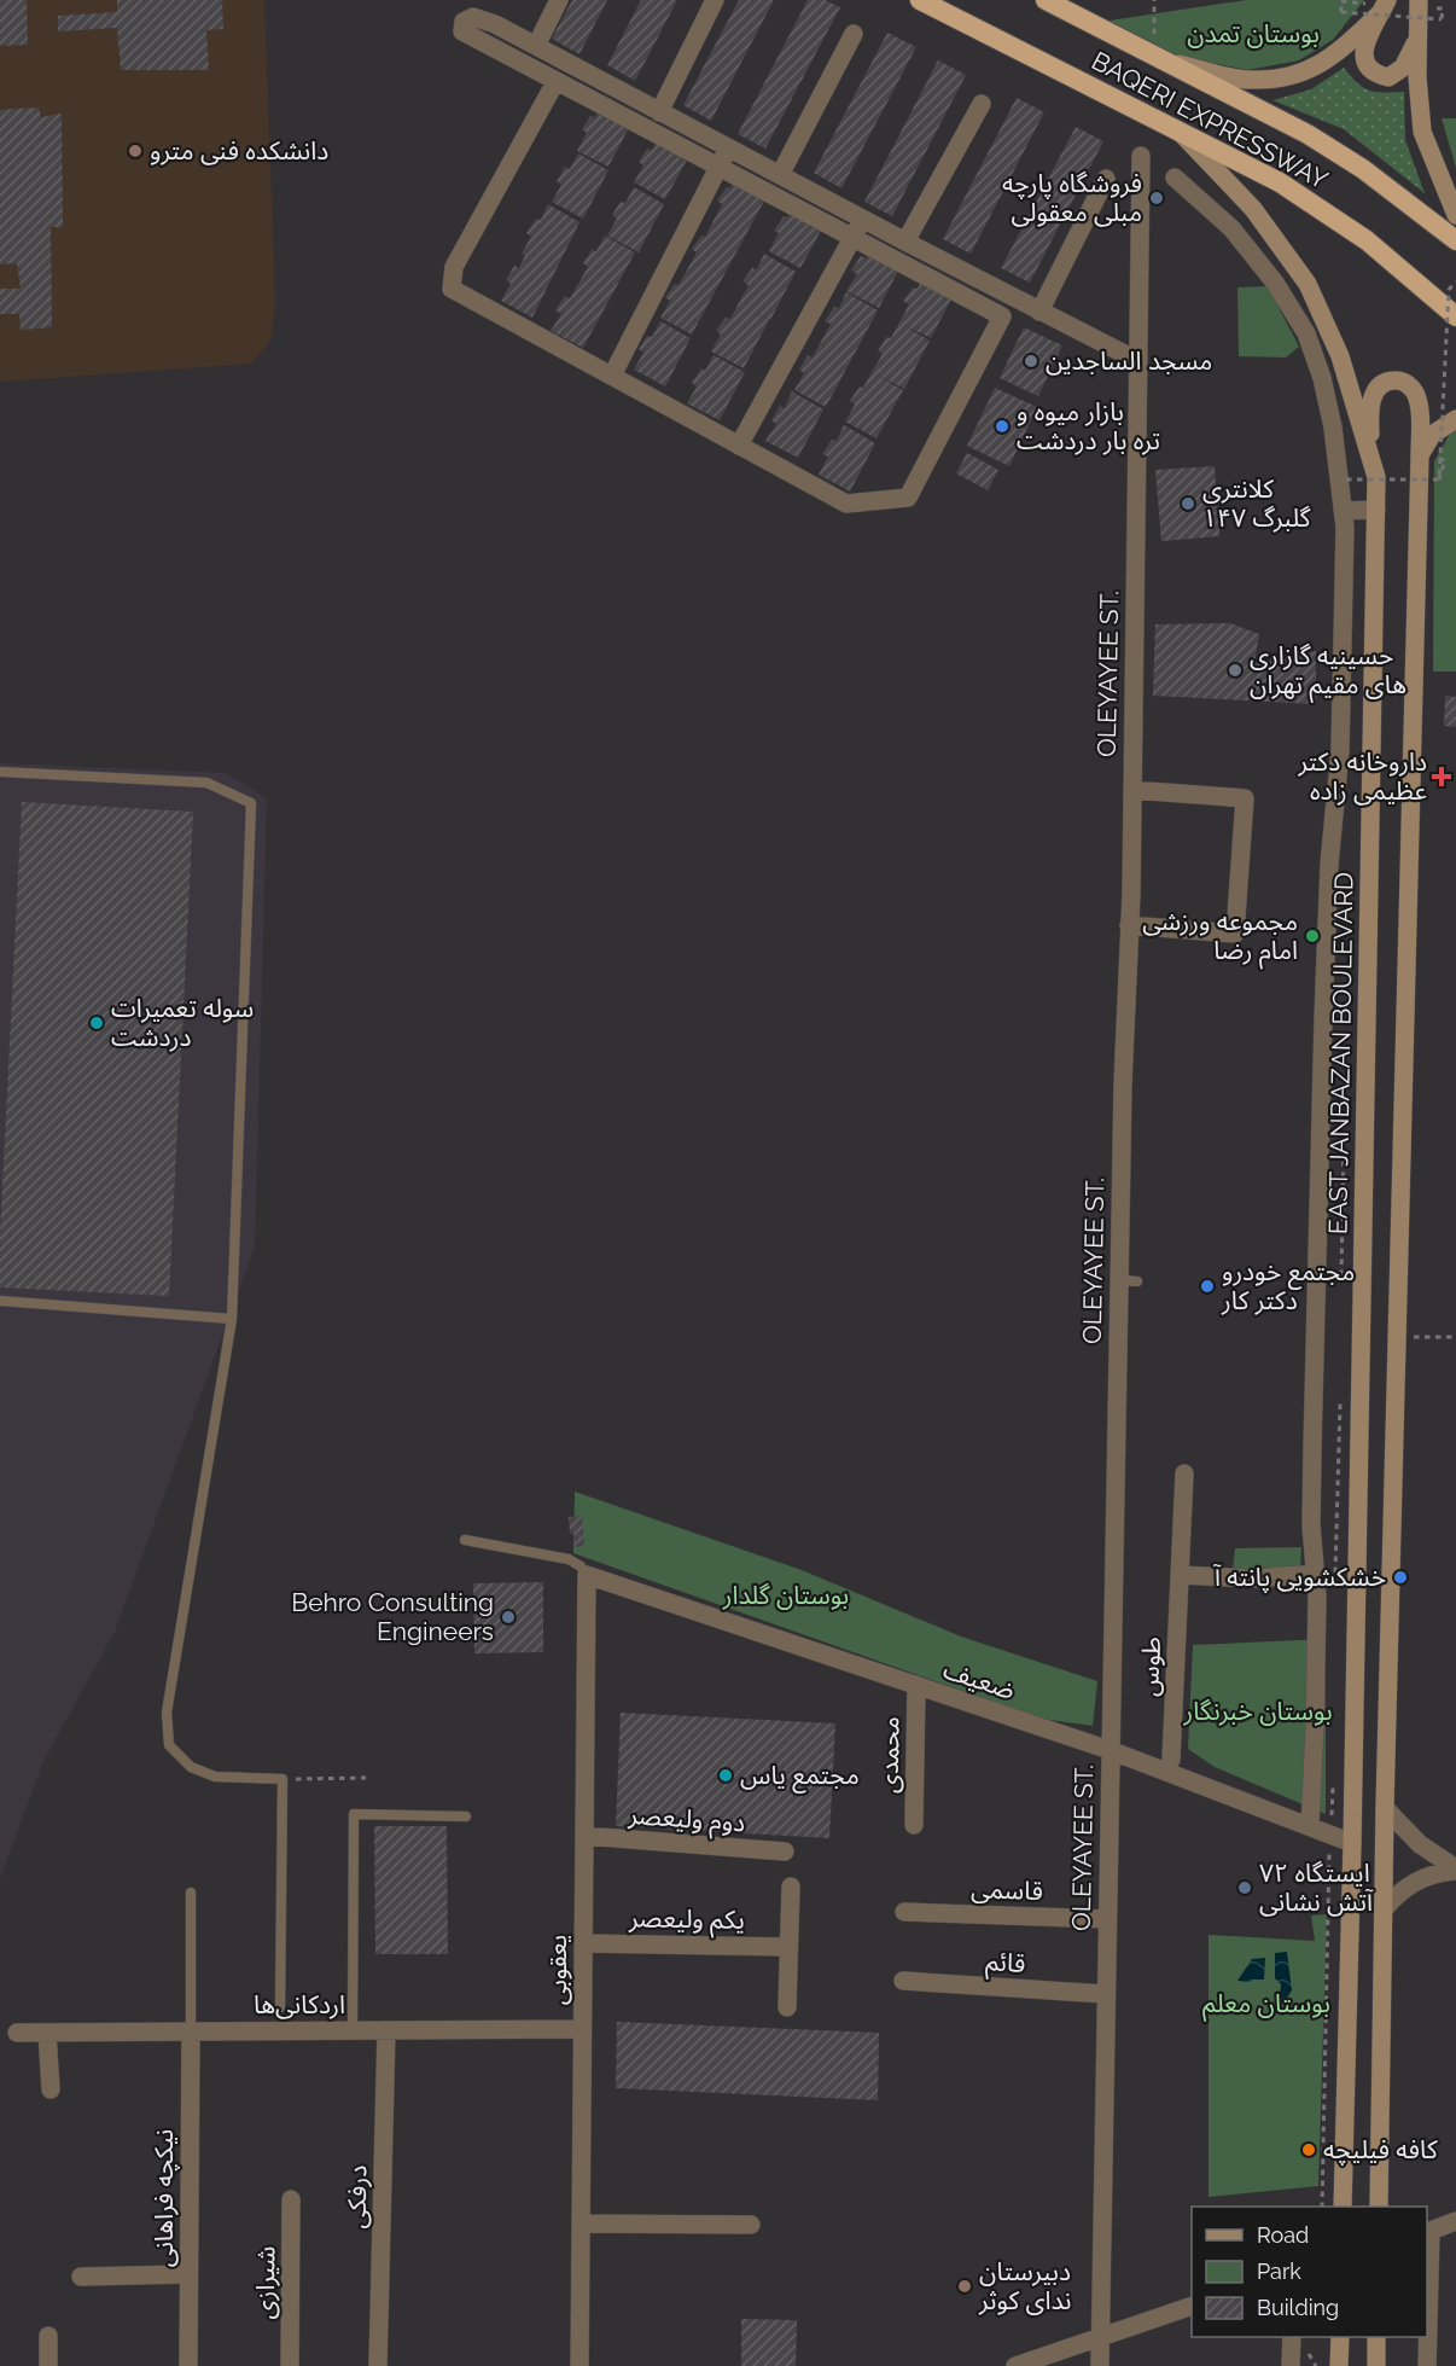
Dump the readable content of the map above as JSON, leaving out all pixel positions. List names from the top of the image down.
{
  "streets": {
    "highway": ["BAQERI EXPRESSWAY"],
    "main road": ["EAST JANBAZAN BOULEVARD"],
    "street": [
      "OLEYAYEE ST.",
      "طوس",
      "ضعیف",
      "محمدی",
      "دوم ولیعصر",
      "قاسمی",
      "یکم ولیعصر",
      "قائم",
      "یعقوبی",
      "اردکانی‌ها",
      "درفکی",
      "نیکچه فراهانی",
      "شیرازی"
    ]
  },
  "crossings": [
    ["BAQERI EXPRESSWAY", "EAST JANBAZAN BOULEVARD"],
    ["OLEYAYEE ST.", "ضعیف"],
    ["OLEYAYEE ST.", "قاسمی"],
    ["OLEYAYEE ST.", "قائم"],
    ["EAST JANBAZAN BOULEVARD", "ضعیف"],
    ["ضعیف", "محمدی"],
    ["ضعیف", "یعقوبی"],
    ["دوم ولیعصر", "یعقوبی"],
    ["یکم ولیعصر", "یعقوبی"],
    ["یعقوبی", "اردکانی‌ها"],
    ["اردکانی‌ها", "درفکی"],
    ["اردکانی‌ها", "نیکچه فراهانی"]
  ],
  "parks": [
    "بوستان تمدن",
    "بوستان گلدار",
    "بوستان خبرنگار",
    "بوستان معلم"
  ],
  "places": {
    "other": [
      "دانشکده فنی مترو",
      "فروشگاه پارچه مبلی معقولی",
      "مسجد الساجدین",
      "بازار میوه و تره بار دردشت",
      "کلانتری ۱۴۷ گلبرگ",
      "حسینیه گازاری های مقیم تهران",
      "مجموعه ورزشی امام رضا",
      "سوله تعمیرات دردشت",
      "مجتمع خودرو دکتر کار",
      "خشکشویی پانته آ",
      "Behro Consulting Engineers",
      "مجتمع یاس",
      "ایستگاه ۷۲ آتش نشانی",
      "کافه فیلیچه",
      "دبیرستان ندای کوثر"
    ],
    "health": ["داروخانه دکتر عظیمی زاده"]
  },
  "legend": ["Road", "Park", "Building"]
}
